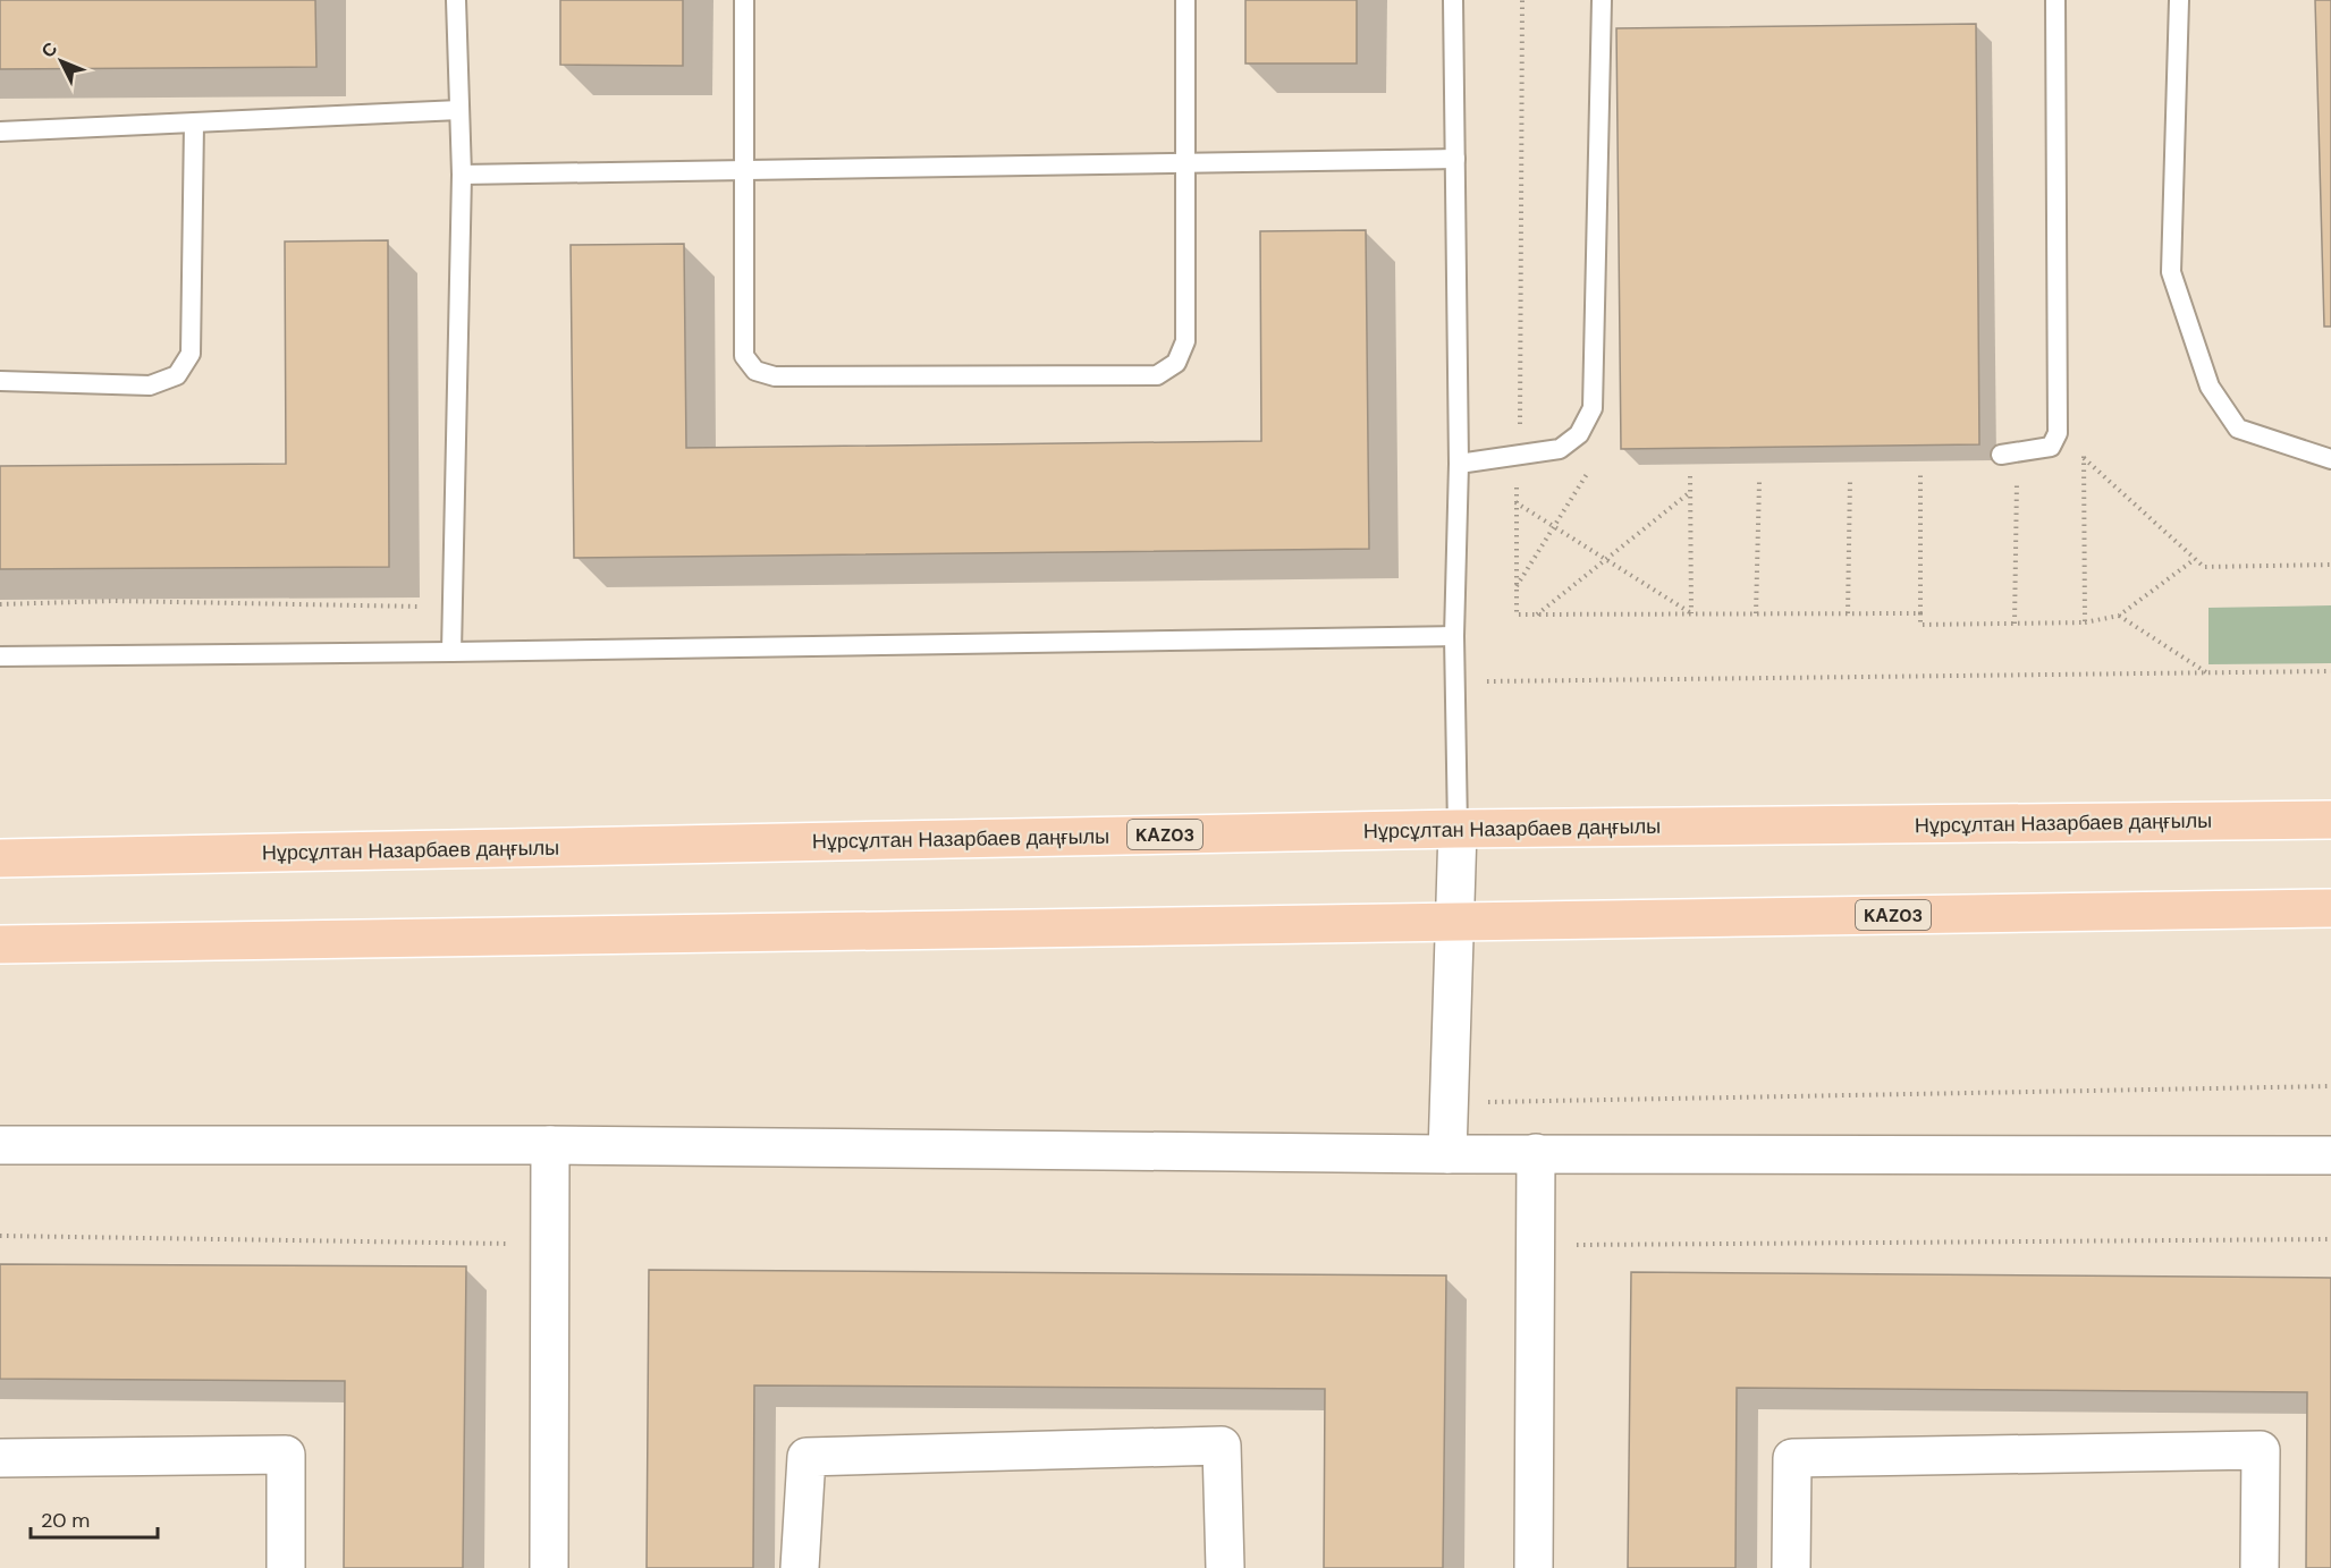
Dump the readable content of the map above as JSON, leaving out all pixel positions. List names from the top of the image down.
{
  "streets": {
    "main road": ["Нұрсұлтан Назарбаев даңғылы", "KАZ03"]
  },
  "scale_bar": "20 m",
  "north": "top left"
}
